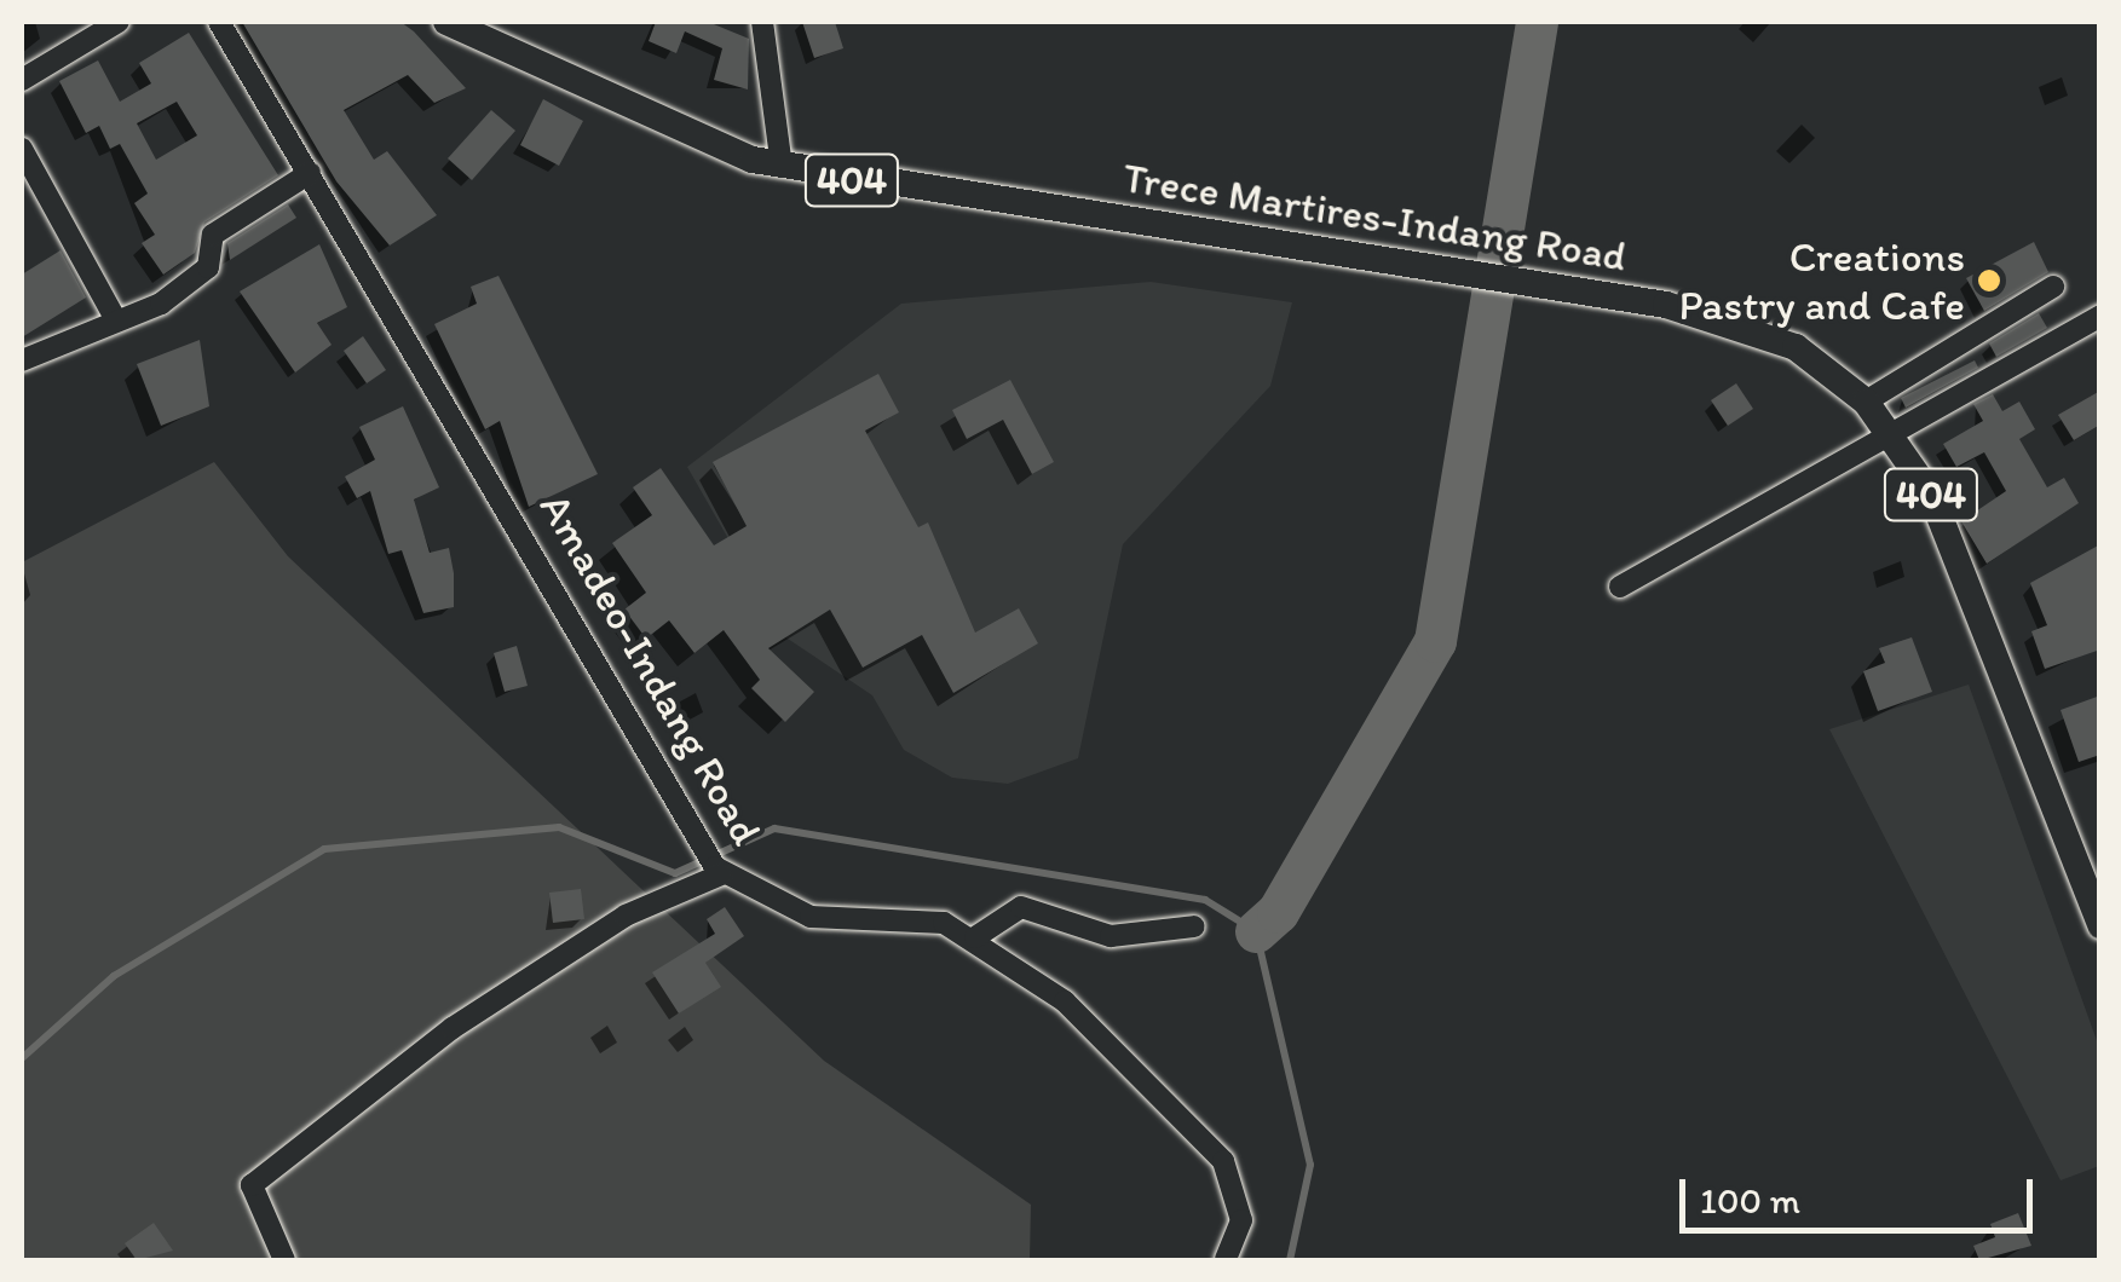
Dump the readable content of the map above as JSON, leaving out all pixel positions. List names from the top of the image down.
{
  "streets": {
    "main road": ["404", "Trece Martires-Indang Road"],
    "street": ["Amadeo-Indang Road"]
  },
  "places": ["Creations Pastry and Cafe"],
  "scale_bar": "100 m"
}
